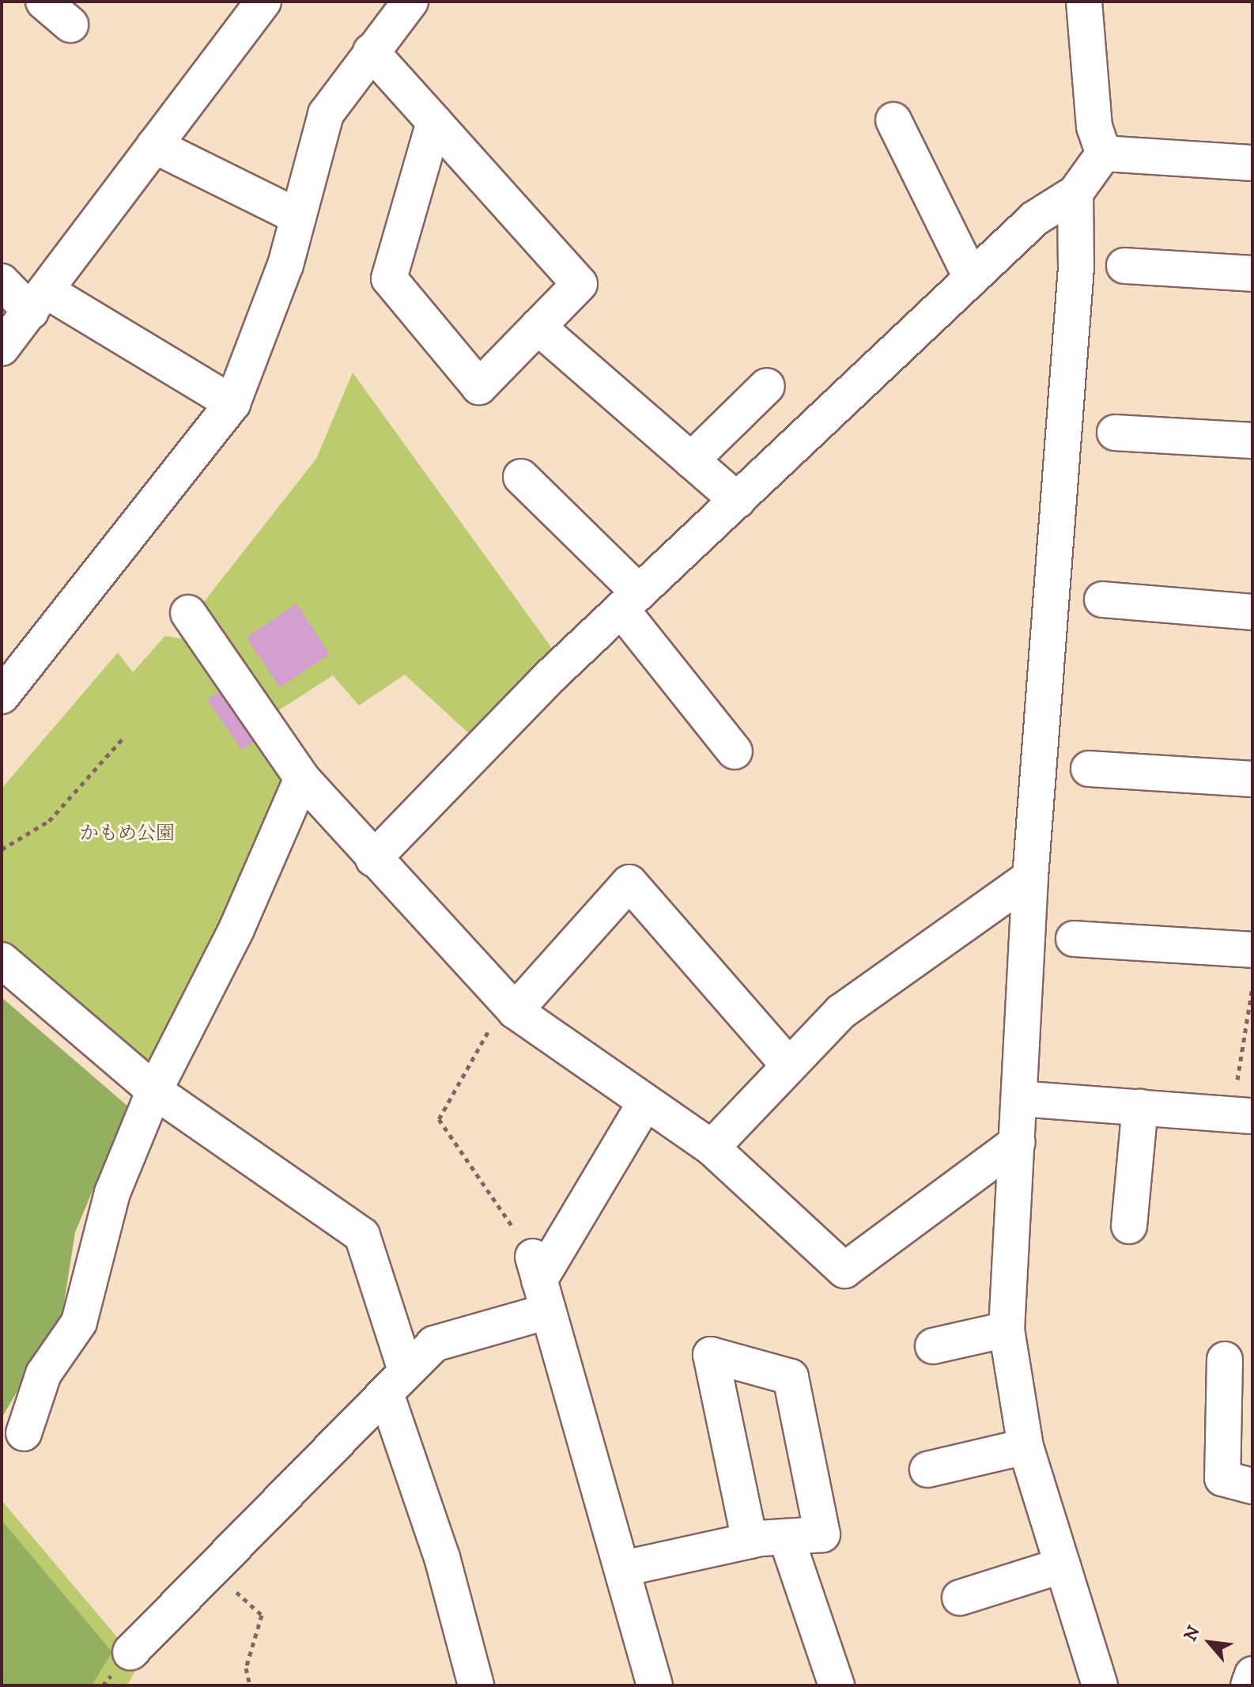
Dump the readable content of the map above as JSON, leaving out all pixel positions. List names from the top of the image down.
{
  "parks": ["かもめ公園"],
  "north": "top left"
}
